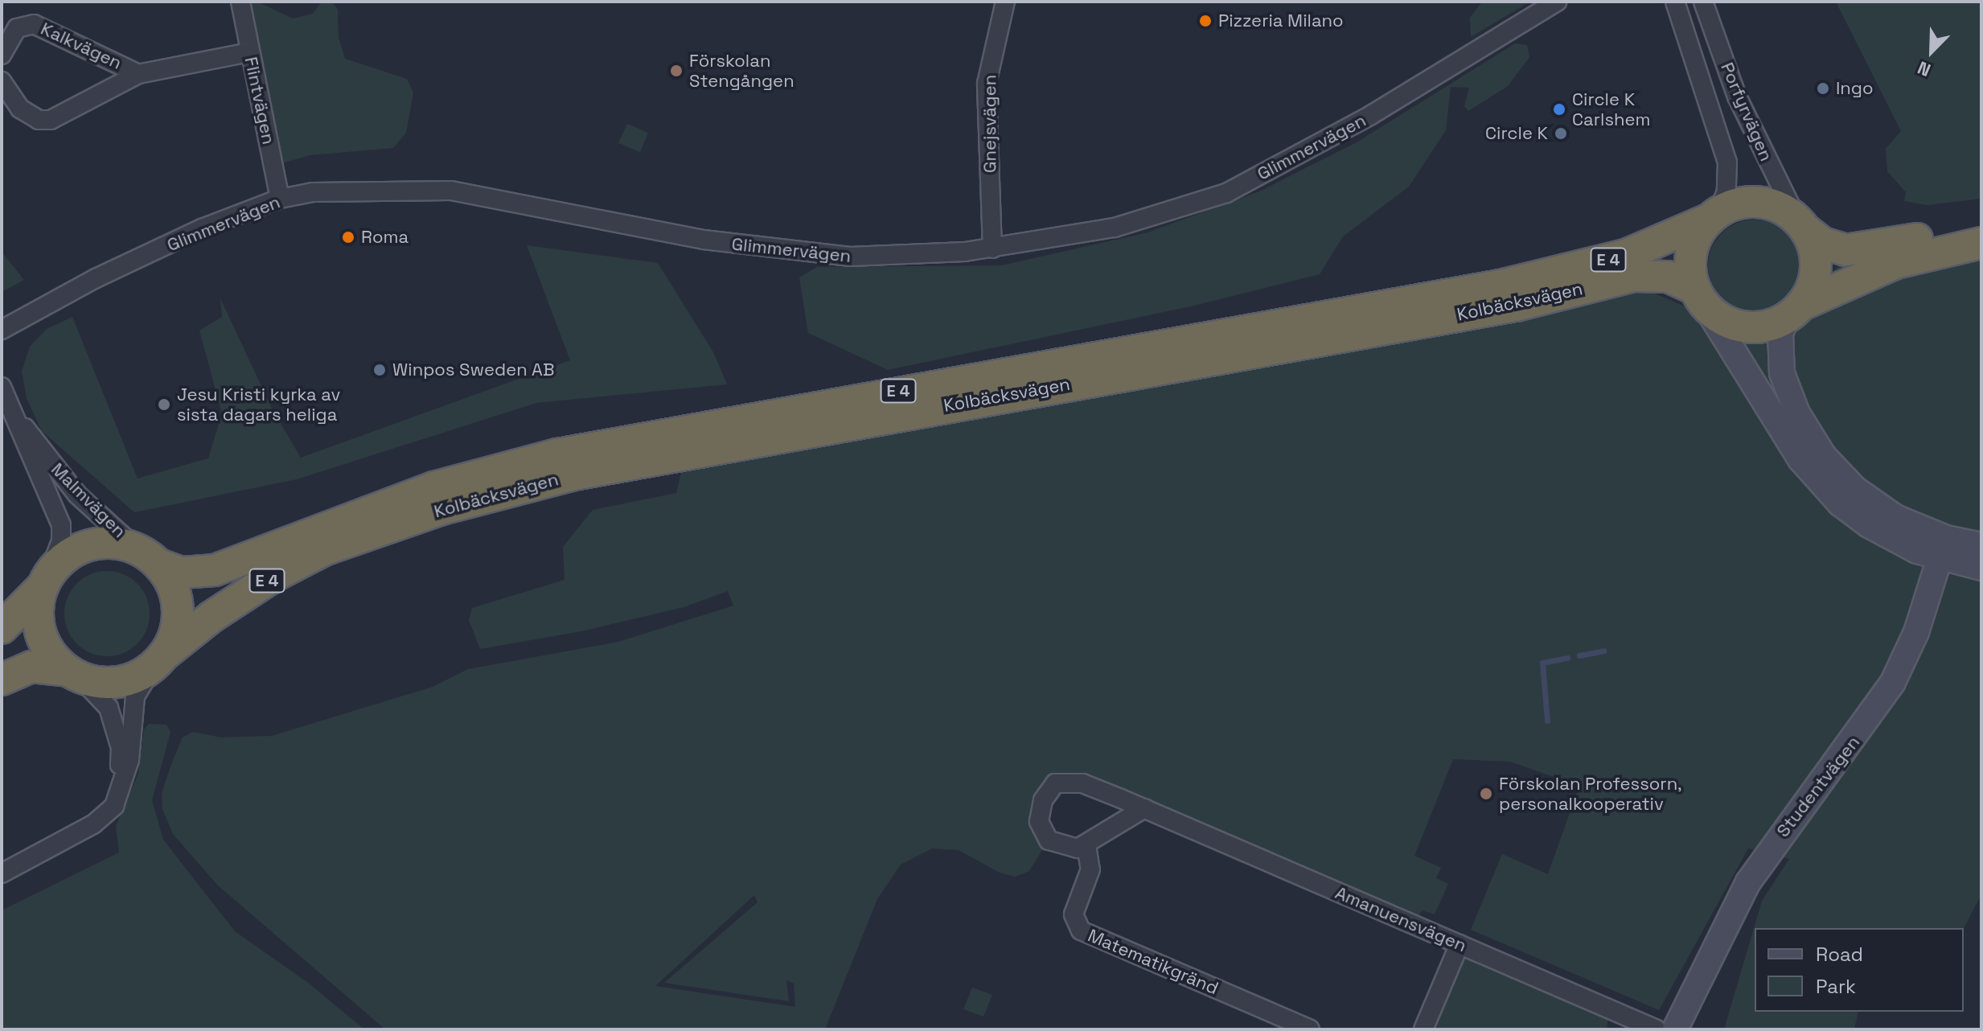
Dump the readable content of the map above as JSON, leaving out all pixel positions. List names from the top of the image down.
{
  "streets": {
    "highway": ["E 4", "Kolbäcksvägen"],
    "main road": ["Studentvägen"],
    "street": [
      "Kalkvägen",
      "Flintvägen",
      "Porfyrvägen",
      "Gnejsvägen",
      "Glimmervägen",
      "Malmvägen",
      "Amanuensvägen",
      "Matematikgränd"
    ]
  },
  "crossings": [
    ["Kalkvägen", "Flintvägen"],
    ["Flintvägen", "Glimmervägen"],
    ["Porfyrvägen", "E 4"],
    ["Porfyrvägen", "Kolbäcksvägen"],
    ["Gnejsvägen", "Glimmervägen"],
    ["E 4", "Kolbäcksvägen"],
    ["E 4", "Malmvägen"],
    ["Kolbäcksvägen", "Malmvägen"],
    ["Amanuensvägen", "Matematikgränd"]
  ],
  "places": [
    "Pizzeria Milano",
    "Förskolan Stengången",
    "Ingo",
    "Circle K Carlshem",
    "Circle K",
    "Roma",
    "Winpos Sweden AB",
    "Jesu Kristi kyrka av sista dagars heliga",
    "Förskolan Professorn, personalkooperativ"
  ],
  "legend": ["Road", "Park"],
  "north": "bottom left"
}
